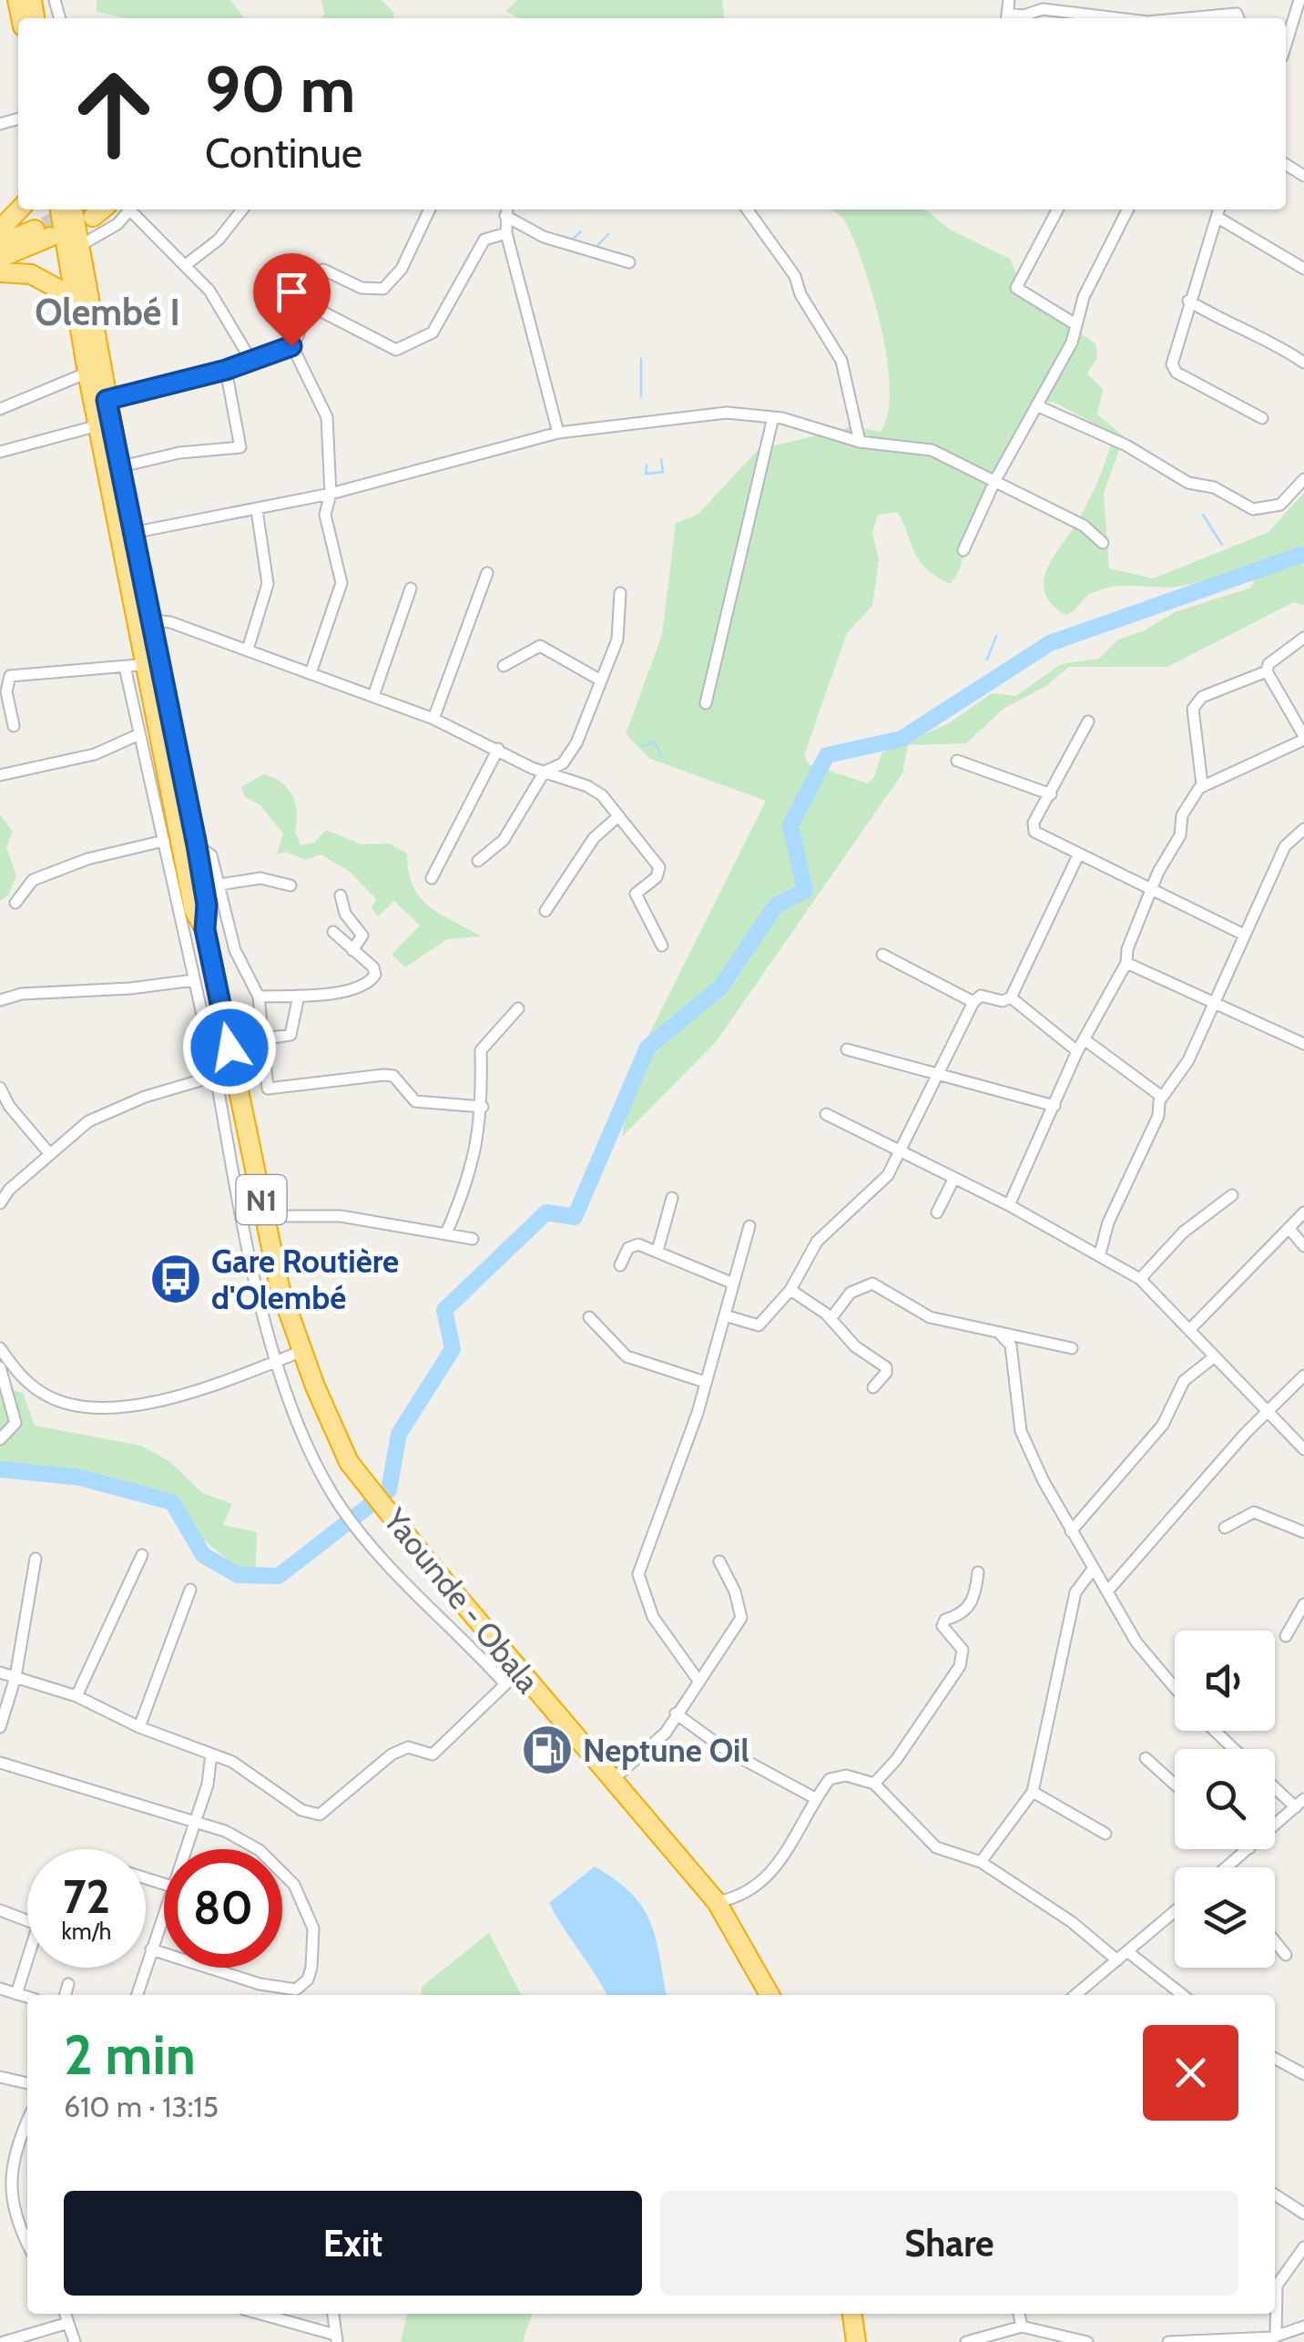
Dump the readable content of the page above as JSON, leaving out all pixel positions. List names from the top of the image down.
{
  "streets": {
    "highway": ["N1", "Yaounde - Obala"]
  },
  "crossings": [
    ["N1", "Yaounde - Obala"]
  ],
  "districts": ["Olembé I"],
  "places": {
    "bus stop": ["Gare Routière d'Olembé"],
    "fuel station": ["Neptune Oil"]
  },
  "page": {
    "turn": ["90 m", "Continue"],
    "speed": "72 km/h",
    "limit": "80",
    "heading": ["2 min", "610 m · 13:15"],
    "buttons": ["Exit", "Share"]
  }
}
